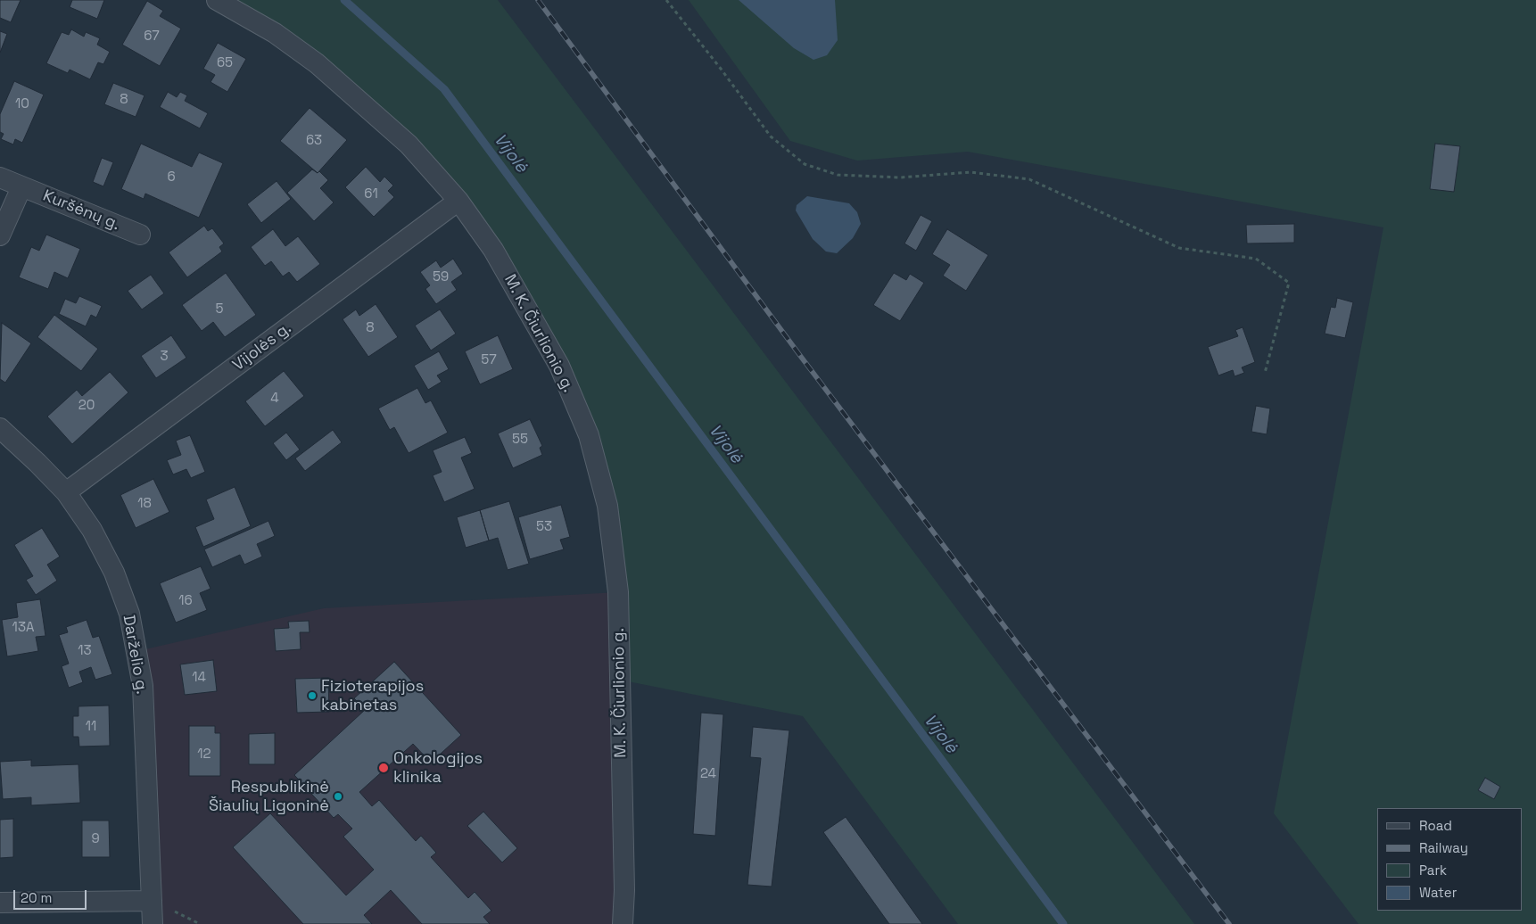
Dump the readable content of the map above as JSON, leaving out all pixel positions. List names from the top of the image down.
{
  "streets": {
    "street": [
      "Kuršėnų g.",
      "M. K. Čiurlionio g.",
      "Vijolės g.",
      "Darželio g."
    ]
  },
  "crossings": [
    ["M. K. Čiurlionio g.", "Vijolės g."],
    ["Vijolės g.", "Darželio g."]
  ],
  "water": ["Vijolė"],
  "places": ["Fizioterapijos kabinetas", "Onkologijos klinika", "Respublikinė Šiaulių Ligoninė"],
  "house_numbers": [
    "67",
    "65",
    "8",
    "10",
    "63",
    "6",
    "61",
    "59",
    "5",
    "8",
    "3",
    "57",
    "4",
    "20",
    "55",
    "18",
    "53",
    "16",
    "13A",
    "13",
    "14",
    "11",
    "12",
    "24",
    "9"
  ],
  "legend": [
    "Road",
    "Railway",
    "Park",
    "Water"
  ],
  "scale_bar": "20 m"
}
